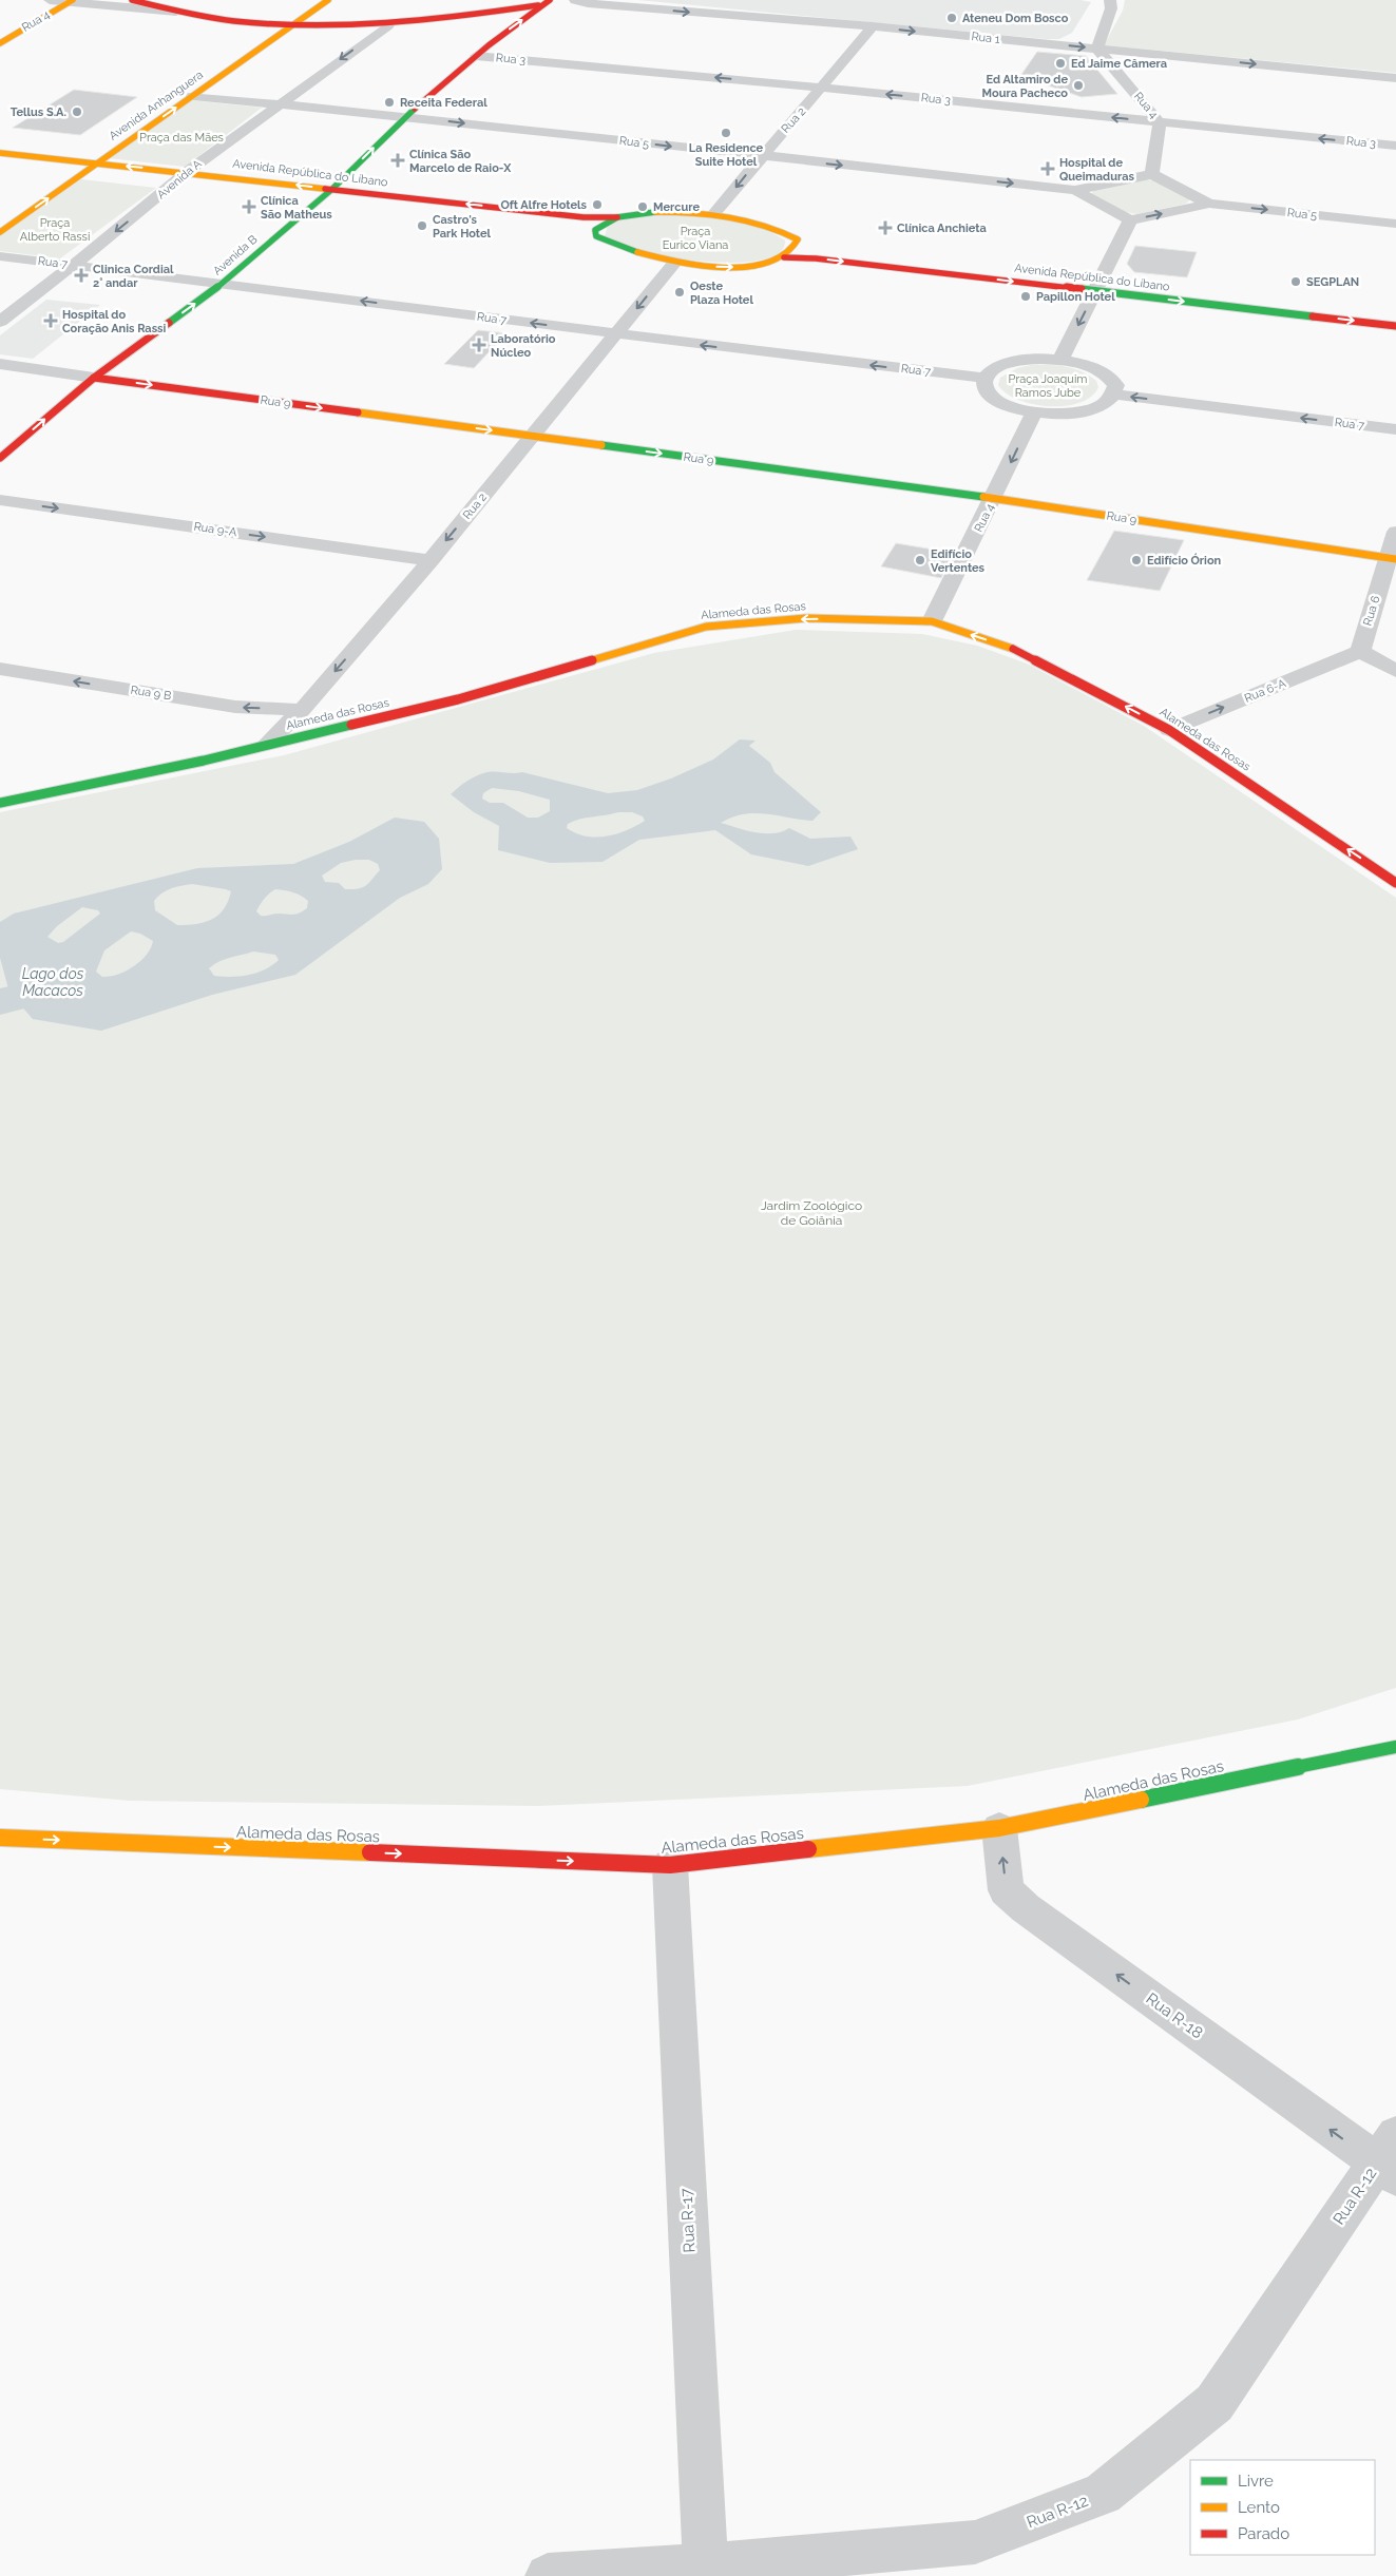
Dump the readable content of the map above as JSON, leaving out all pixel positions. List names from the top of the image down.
{
  "streets": {
    "main road": [
      "Rua 4",
      "Avenida Anhanguera",
      "Avenida República do Líbano",
      "Avenida B",
      "Rua 9",
      "Alameda das Rosas"
    ],
    "street": [
      "Rua 1",
      "Rua 3",
      "Rua 2",
      "Rua 5",
      "Avenida A",
      "Rua 7",
      "Rua 9-A",
      "Rua 6",
      "Rua 6-A",
      "Rua 9 B",
      "Rua R-18",
      "Rua R-12",
      "Rua R-17"
    ]
  },
  "crossings": [
    ["Rua 4", "Rua 1"],
    ["Rua 4", "Rua 3"],
    ["Rua 4", "Rua 9"],
    ["Rua 4", "Alameda das Rosas"],
    ["Rua 1", "Rua 2"],
    ["Rua 3", "Rua 2"],
    ["Rua 3", "Avenida B"],
    ["Avenida Anhanguera", "Rua 5"],
    ["Avenida Anhanguera", "Avenida República do Líbano"],
    ["Rua 2", "Rua 5"],
    ["Rua 2", "Rua 7"],
    ["Rua 2", "Rua 9"],
    ["Rua 2", "Rua 9-A"],
    ["Rua 2", "Alameda das Rosas"],
    ["Rua 2", "Rua 9 B"],
    ["Rua 5", "Avenida A"],
    ["Rua 5", "Avenida B"],
    ["Avenida República do Líbano", "Avenida A"],
    ["Avenida República do Líbano", "Avenida B"],
    ["Avenida A", "Rua 7"],
    ["Avenida B", "Rua 7"],
    ["Avenida B", "Rua 9"],
    ["Rua 9", "Rua 6"],
    ["Alameda das Rosas", "Rua 6-A"],
    ["Alameda das Rosas", "Rua R-18"],
    ["Alameda das Rosas", "Rua R-17"],
    ["Rua 6", "Rua 6-A"],
    ["Rua R-18", "Rua R-12"],
    ["Rua R-12", "Rua R-17"]
  ],
  "one_way": [
    "Avenida Anhanguera",
    "Rua 2",
    "Rua 5",
    "Avenida A",
    "Avenida B",
    "Rua 7",
    "Rua 9",
    "Rua 9-A",
    "Rua 6-A",
    "Rua 9 B",
    "Rua R-18"
  ],
  "water": ["Lago dos Macacos"],
  "parks": [
    "Praça das Mães",
    "Praça Alberto Rassi",
    "Praça Eurico Viana",
    "Praça Joaquim Ramos Jube",
    "Jardim Zoológico de Goiânia"
  ],
  "places": {
    "other": [
      "Ateneu Dom Bosco",
      "Ed Jaime Câmera",
      "Ed Altamiro de Moura Pacheco",
      "Receita Federal",
      "Tellus S.A.",
      "La Residence Suite Hotel",
      "Oft Alfre Hotels",
      "Mercure",
      "Castro's Park Hotel",
      "SEGPLAN",
      "Oeste Plaza Hotel",
      "Papillon Hotel",
      "Edifício Vertentes",
      "Edifício Órion"
    ],
    "health": [
      "Clínica São Marcelo de Raio-X",
      "Hospital de Queimaduras",
      "Clínica São Matheus",
      "Clínica Anchieta",
      "Clinica Cordial 2° andar",
      "Hospital do Coração Anis Rassi",
      "Laboratório Núcleo"
    ]
  },
  "legend": ["Livre", "Lento", "Parado"]
}
